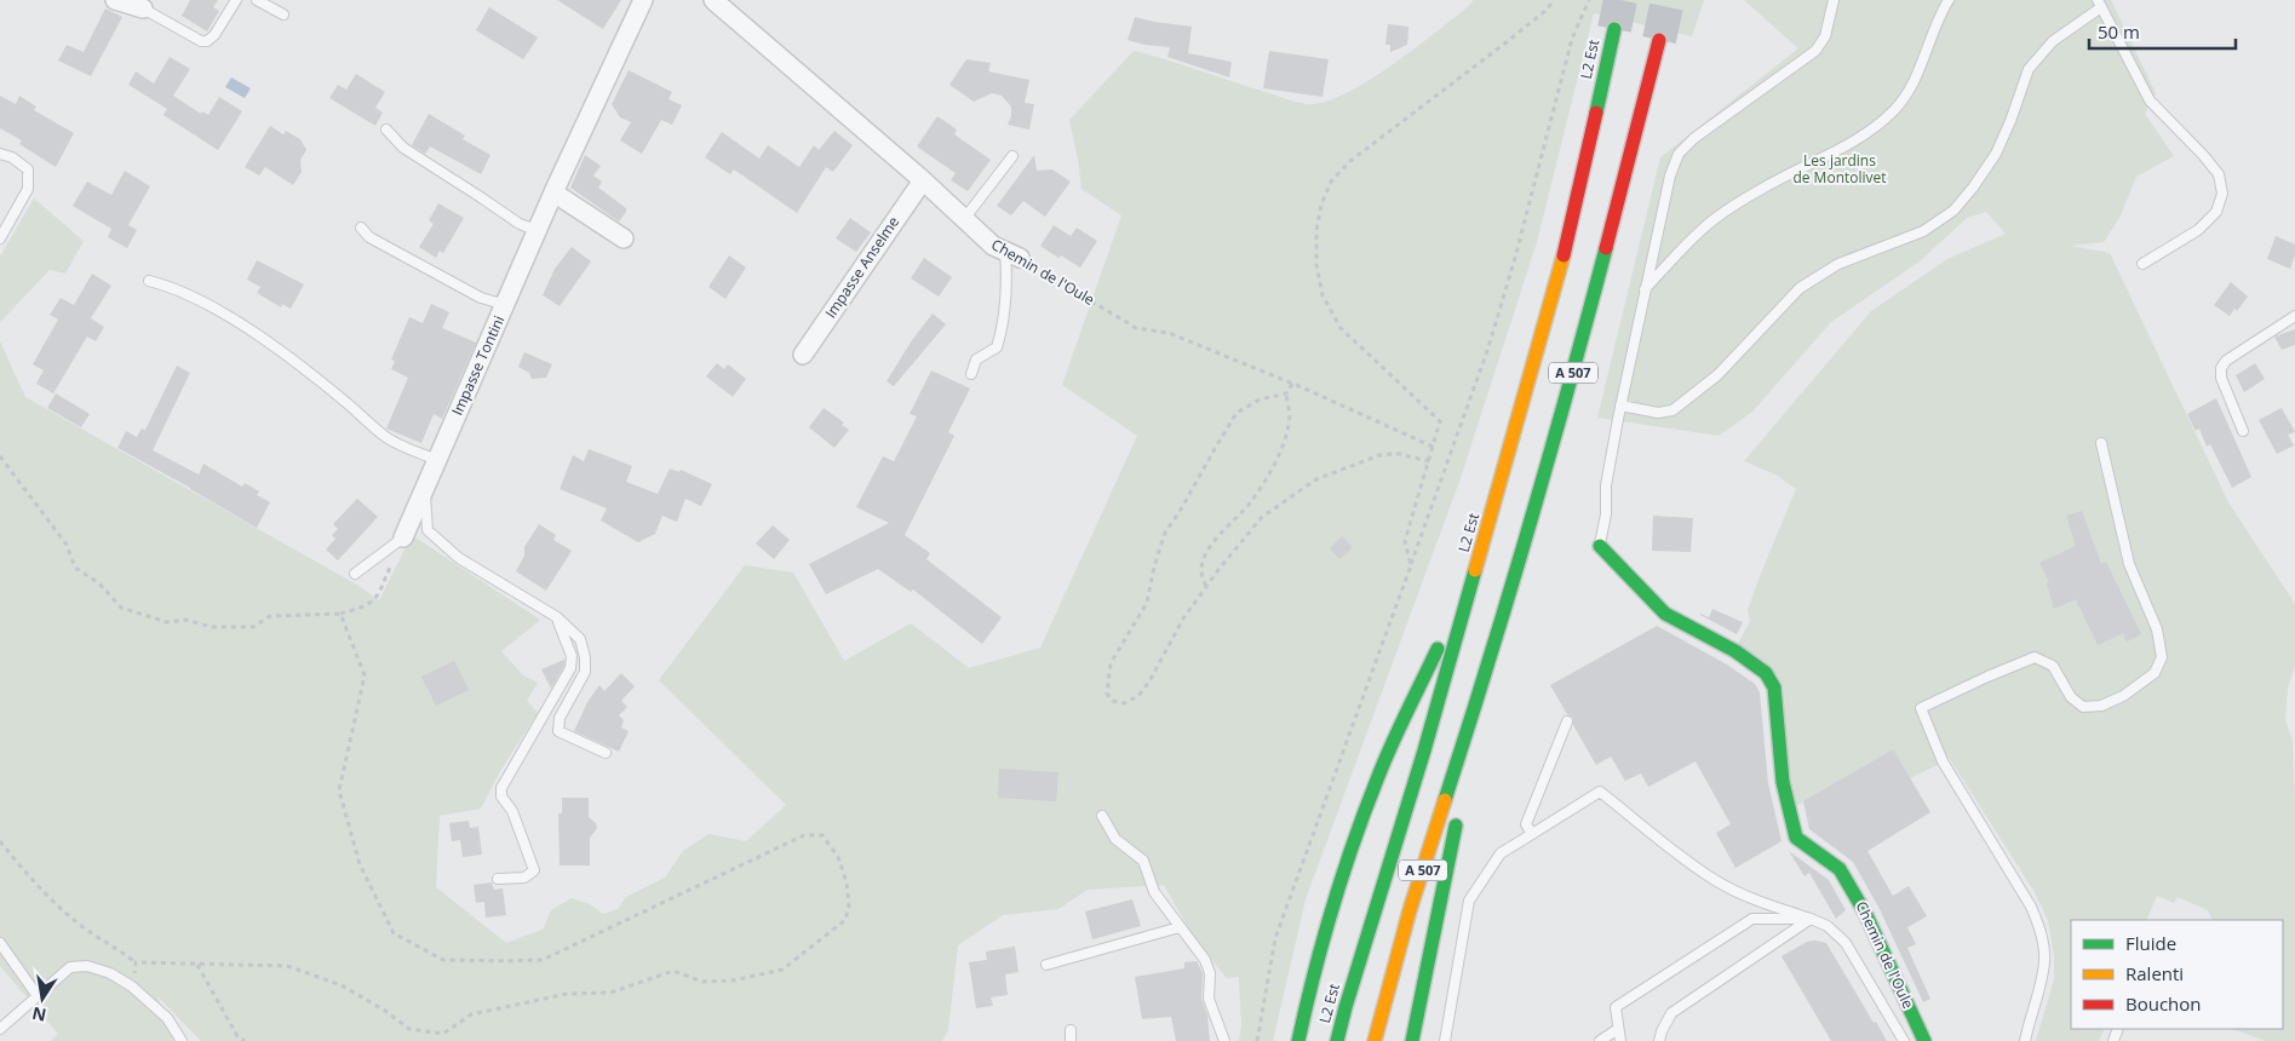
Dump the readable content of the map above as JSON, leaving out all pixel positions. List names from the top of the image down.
{
  "streets": {
    "main road": ["L2 Est", "Chemin de l'Oule", "A 507"],
    "street": ["Impasse Anselme", "Impasse Tontini"]
  },
  "crossings": [
    ["Impasse Anselme", "Chemin de l'Oule"]
  ],
  "parks": ["Les jardins de Montolivet"],
  "legend": ["Fluide", "Ralenti", "Bouchon"],
  "scale_bar": "50 m",
  "north": "bottom"
}
